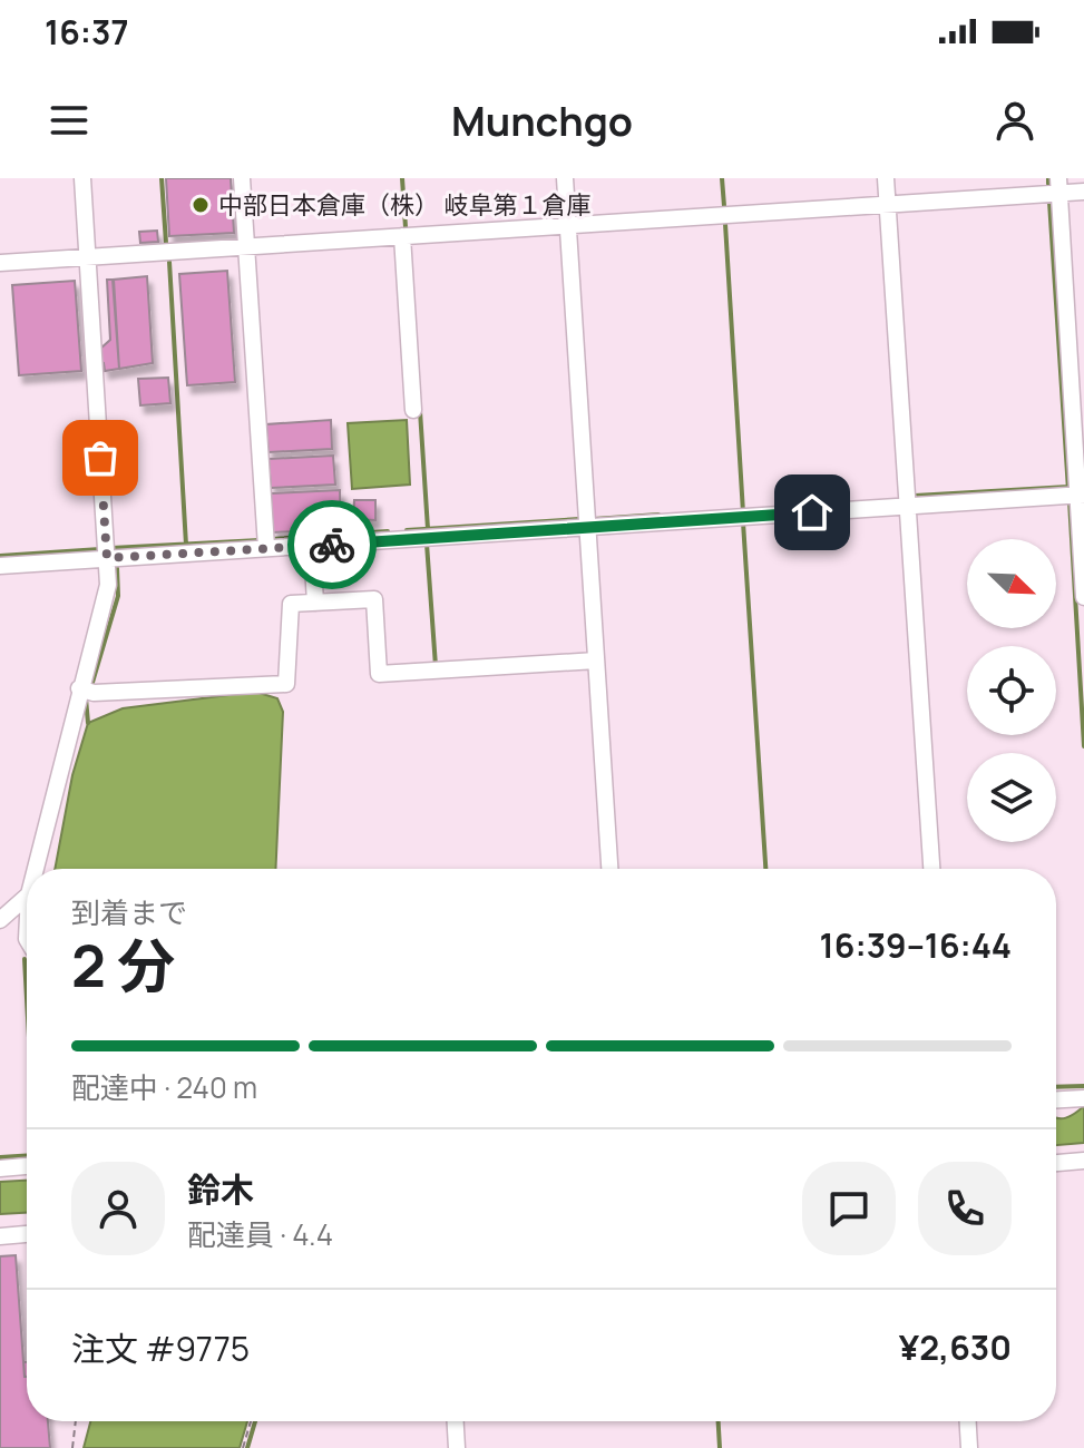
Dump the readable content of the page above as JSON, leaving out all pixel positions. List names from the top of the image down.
{
  "places": ["中部日本倉庫（株） 岐阜第１倉庫"],
  "north": "bottom right",
  "page": {
    "status": "16:37",
    "header": "Munchgo",
    "heading": ["2 分", "到着まで", "16:39–16:44"],
    "panel": [
      "鈴木",
      "配達員 · 4.4",
      "注文 #9775",
      "¥2,630"
    ],
    "bar": "配達中 · 240 m"
  }
}
